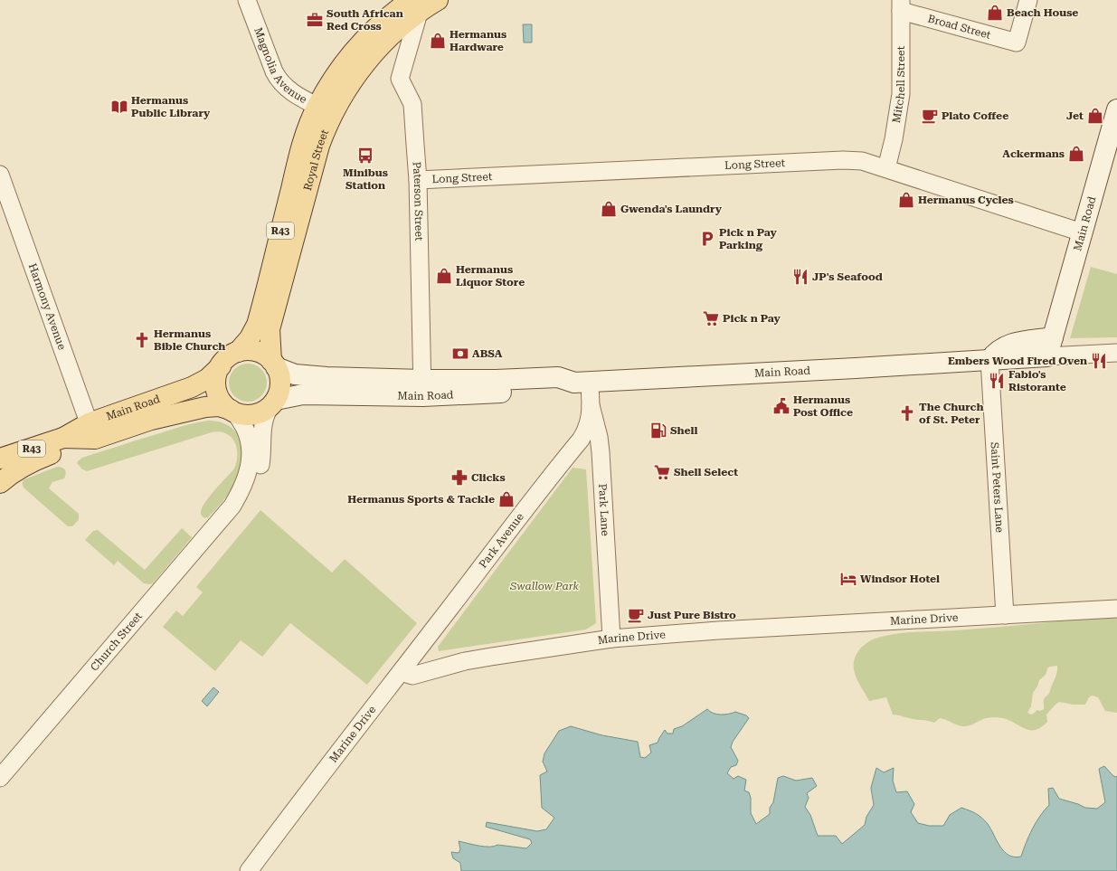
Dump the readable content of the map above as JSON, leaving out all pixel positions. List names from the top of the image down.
{
  "streets": {
    "main road": ["Royal Street", "Main Road", "R43"],
    "street": [
      "Broad Street",
      "Magnolia Avenue",
      "Mitchell Street",
      "Long Street",
      "Paterson Street",
      "Harmony Avenue",
      "Saint Peters Lane",
      "Park Lane",
      "Park Avenue",
      "Marine Drive",
      "Church Street"
    ]
  },
  "crossings": [
    ["Broad Street", "Mitchell Street"],
    ["Magnolia Avenue", "Royal Street"],
    ["Mitchell Street", "Long Street"],
    ["Royal Street", "Paterson Street"],
    ["Royal Street", "Main Road"],
    ["Royal Street", "R43"],
    ["Royal Street", "Church Street"],
    ["Long Street", "Paterson Street"],
    ["Long Street", "Main Road"],
    ["Paterson Street", "Main Road"],
    ["Main Road", "R43"],
    ["Main Road", "Harmony Avenue"],
    ["Main Road", "Saint Peters Lane"],
    ["Main Road", "Park Lane"],
    ["Main Road", "Church Street"],
    ["R43", "Church Street"],
    ["Saint Peters Lane", "Marine Drive"],
    ["Park Lane", "Park Avenue"],
    ["Park Lane", "Marine Drive"],
    ["Park Avenue", "Marine Drive"]
  ],
  "parks": ["Swallow Park"],
  "places": {
    "shop": [
      "Beach House",
      "Hermanus Hardware",
      "Jet",
      "Ackermans",
      "Hermanus Cycles",
      "Gwenda's Laundry",
      "Hermanus Liquor Store",
      "Hermanus Sports & Tackle"
    ],
    "office": ["South African Red Cross"],
    "library": ["Hermanus Public Library"],
    "cafe": ["Plato Coffee", "Just Pure Bistro"],
    "bus stop": ["Minibus Station"],
    "parking": ["Pick n Pay Parking"],
    "restaurant": ["JP's Seafood", "Embers Wood Fired Oven", "Fabio's Ristorante"],
    "supermarket": ["Pick n Pay", "Shell Select"],
    "church": ["Hermanus Bible Church", "The Church of St. Peter"],
    "bank": ["ABSA"],
    "public building": ["Hermanus Post Office"],
    "fuel station": ["Shell"],
    "pharmacy": ["Clicks"],
    "hotel": ["Windsor Hotel"]
  }
}
